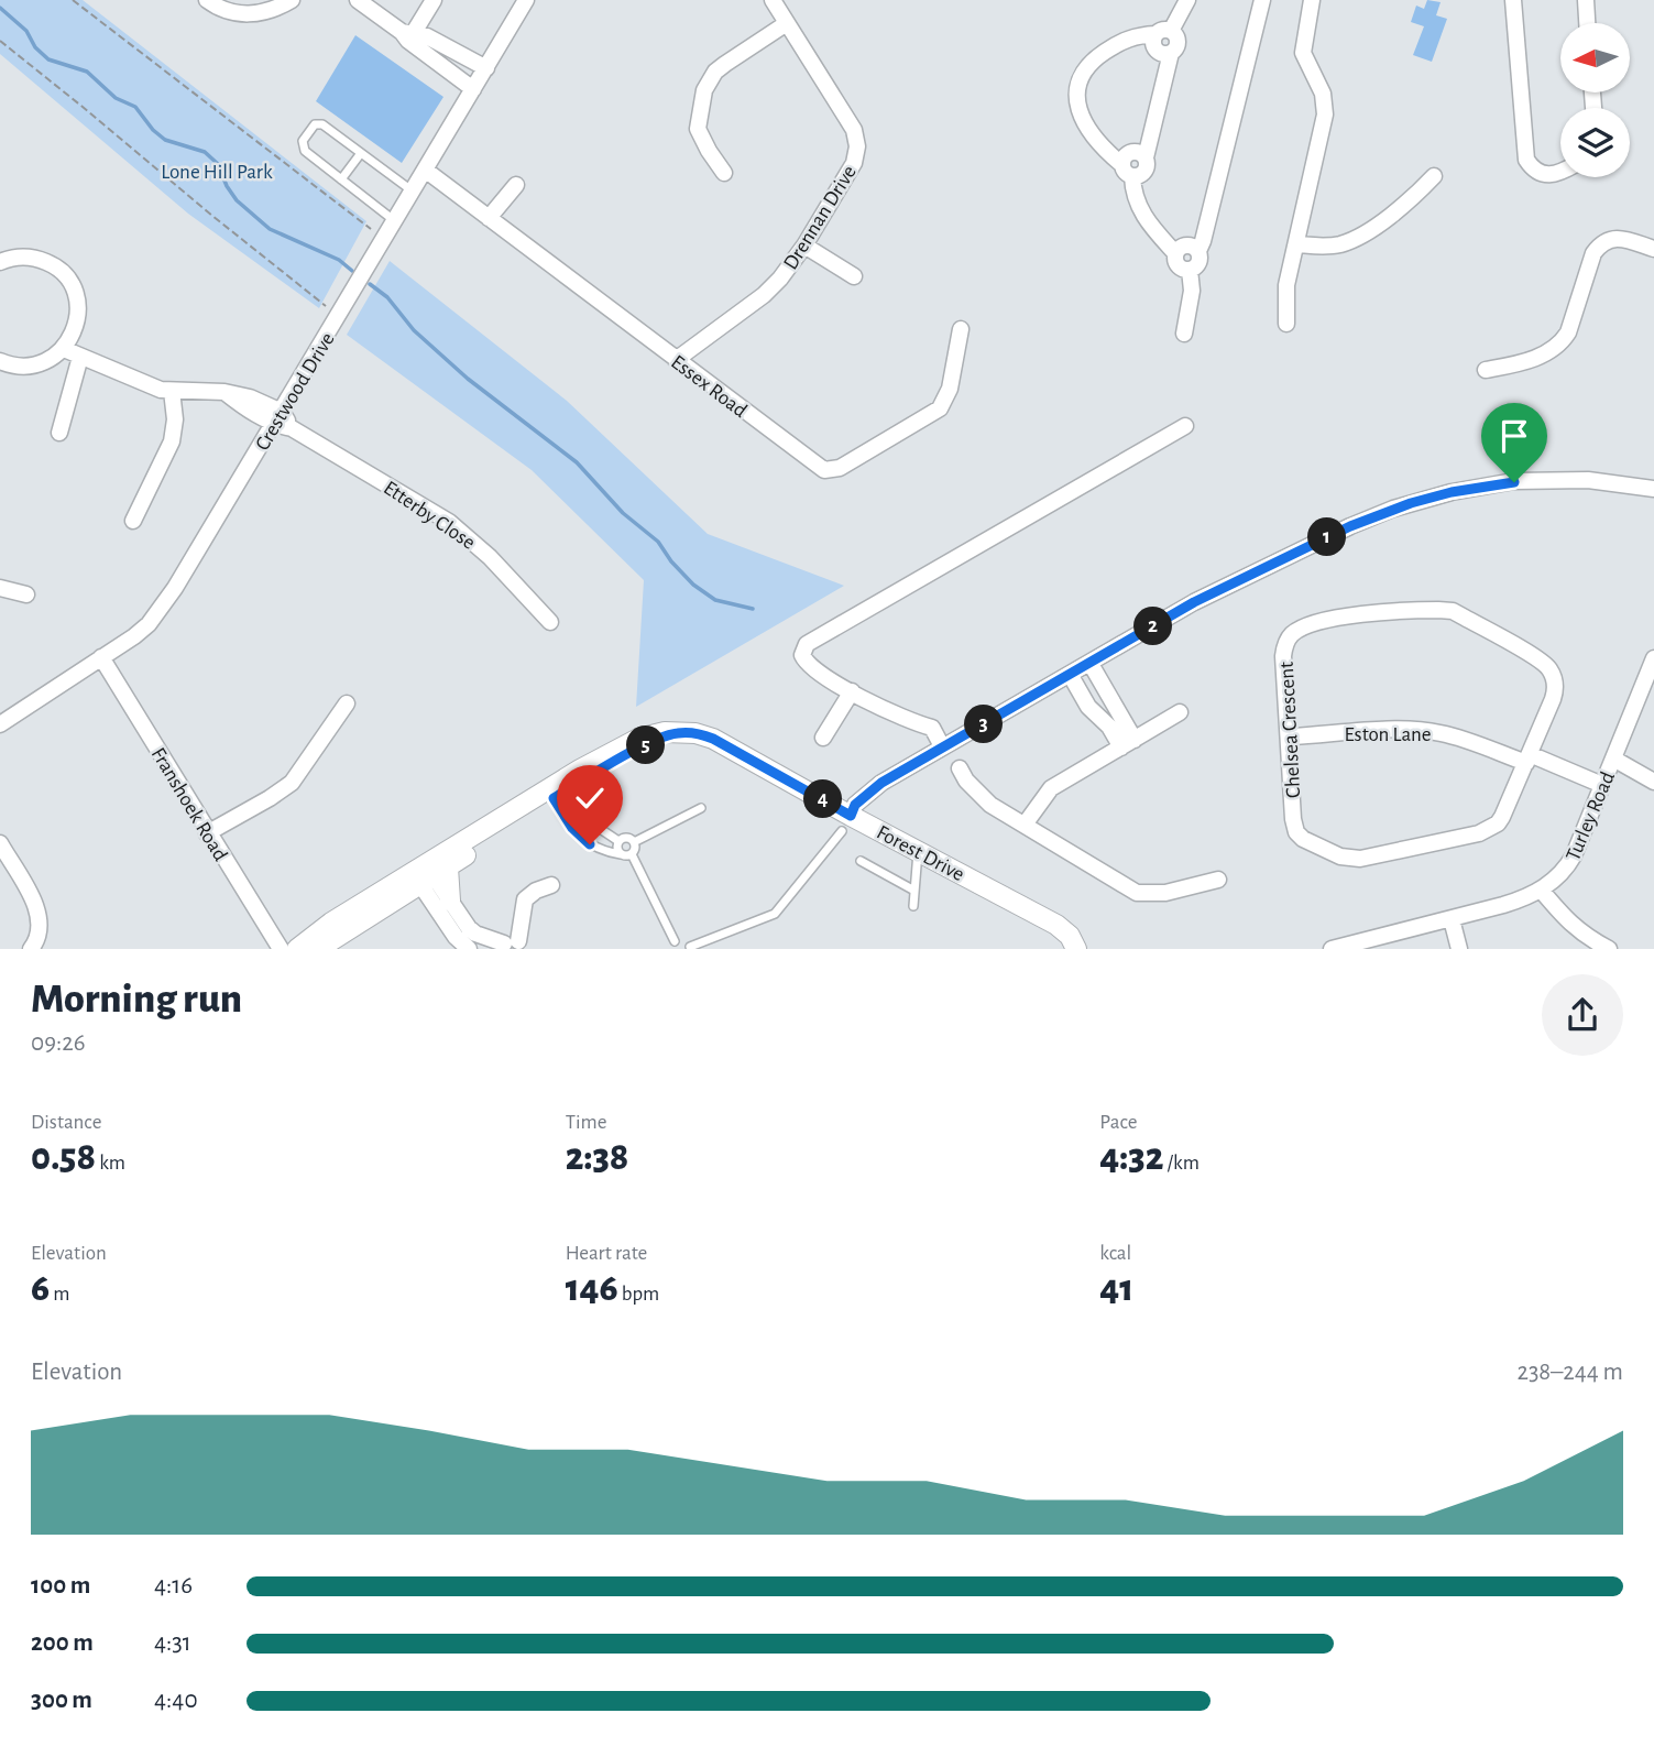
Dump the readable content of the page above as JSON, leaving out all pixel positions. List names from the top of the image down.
{
  "streets": {
    "street": [
      "Drennan Drive",
      "Essex Road",
      "Crestwood Drive",
      "Etterby Close",
      "Chelsea Crescent",
      "Eston Lane",
      "Franshoek Road",
      "Turley Road",
      "Forest Drive"
    ]
  },
  "crossings": [
    ["Drennan Drive", "Essex Road"],
    ["Essex Road", "Crestwood Drive"],
    ["Crestwood Drive", "Etterby Close"],
    ["Crestwood Drive", "Franshoek Road"],
    ["Chelsea Crescent", "Eston Lane"],
    ["Eston Lane", "Turley Road"]
  ],
  "parks": ["Lone Hill Park"],
  "north": "left",
  "page": {
    "pins": [
      "1",
      "2",
      "3",
      "5",
      "4"
    ],
    "heading": ["Morning run", "09:26"],
    "stats": [
      ["Distance", "0.58 km"],
      ["Time", "2:38"],
      ["Pace", "4:32 /km"],
      ["Elevation", "6 m"],
      ["Heart rate", "146 bpm"],
      ["kcal", "41"]
    ],
    "chart": ["Elevation", "238–244 m"],
    "list": [
      {
        "name": "100 m",
        "note": "4:16"
      },
      {
        "name": "200 m",
        "note": "4:31"
      },
      {
        "name": "300 m",
        "note": "4:40"
      }
    ]
  }
}
